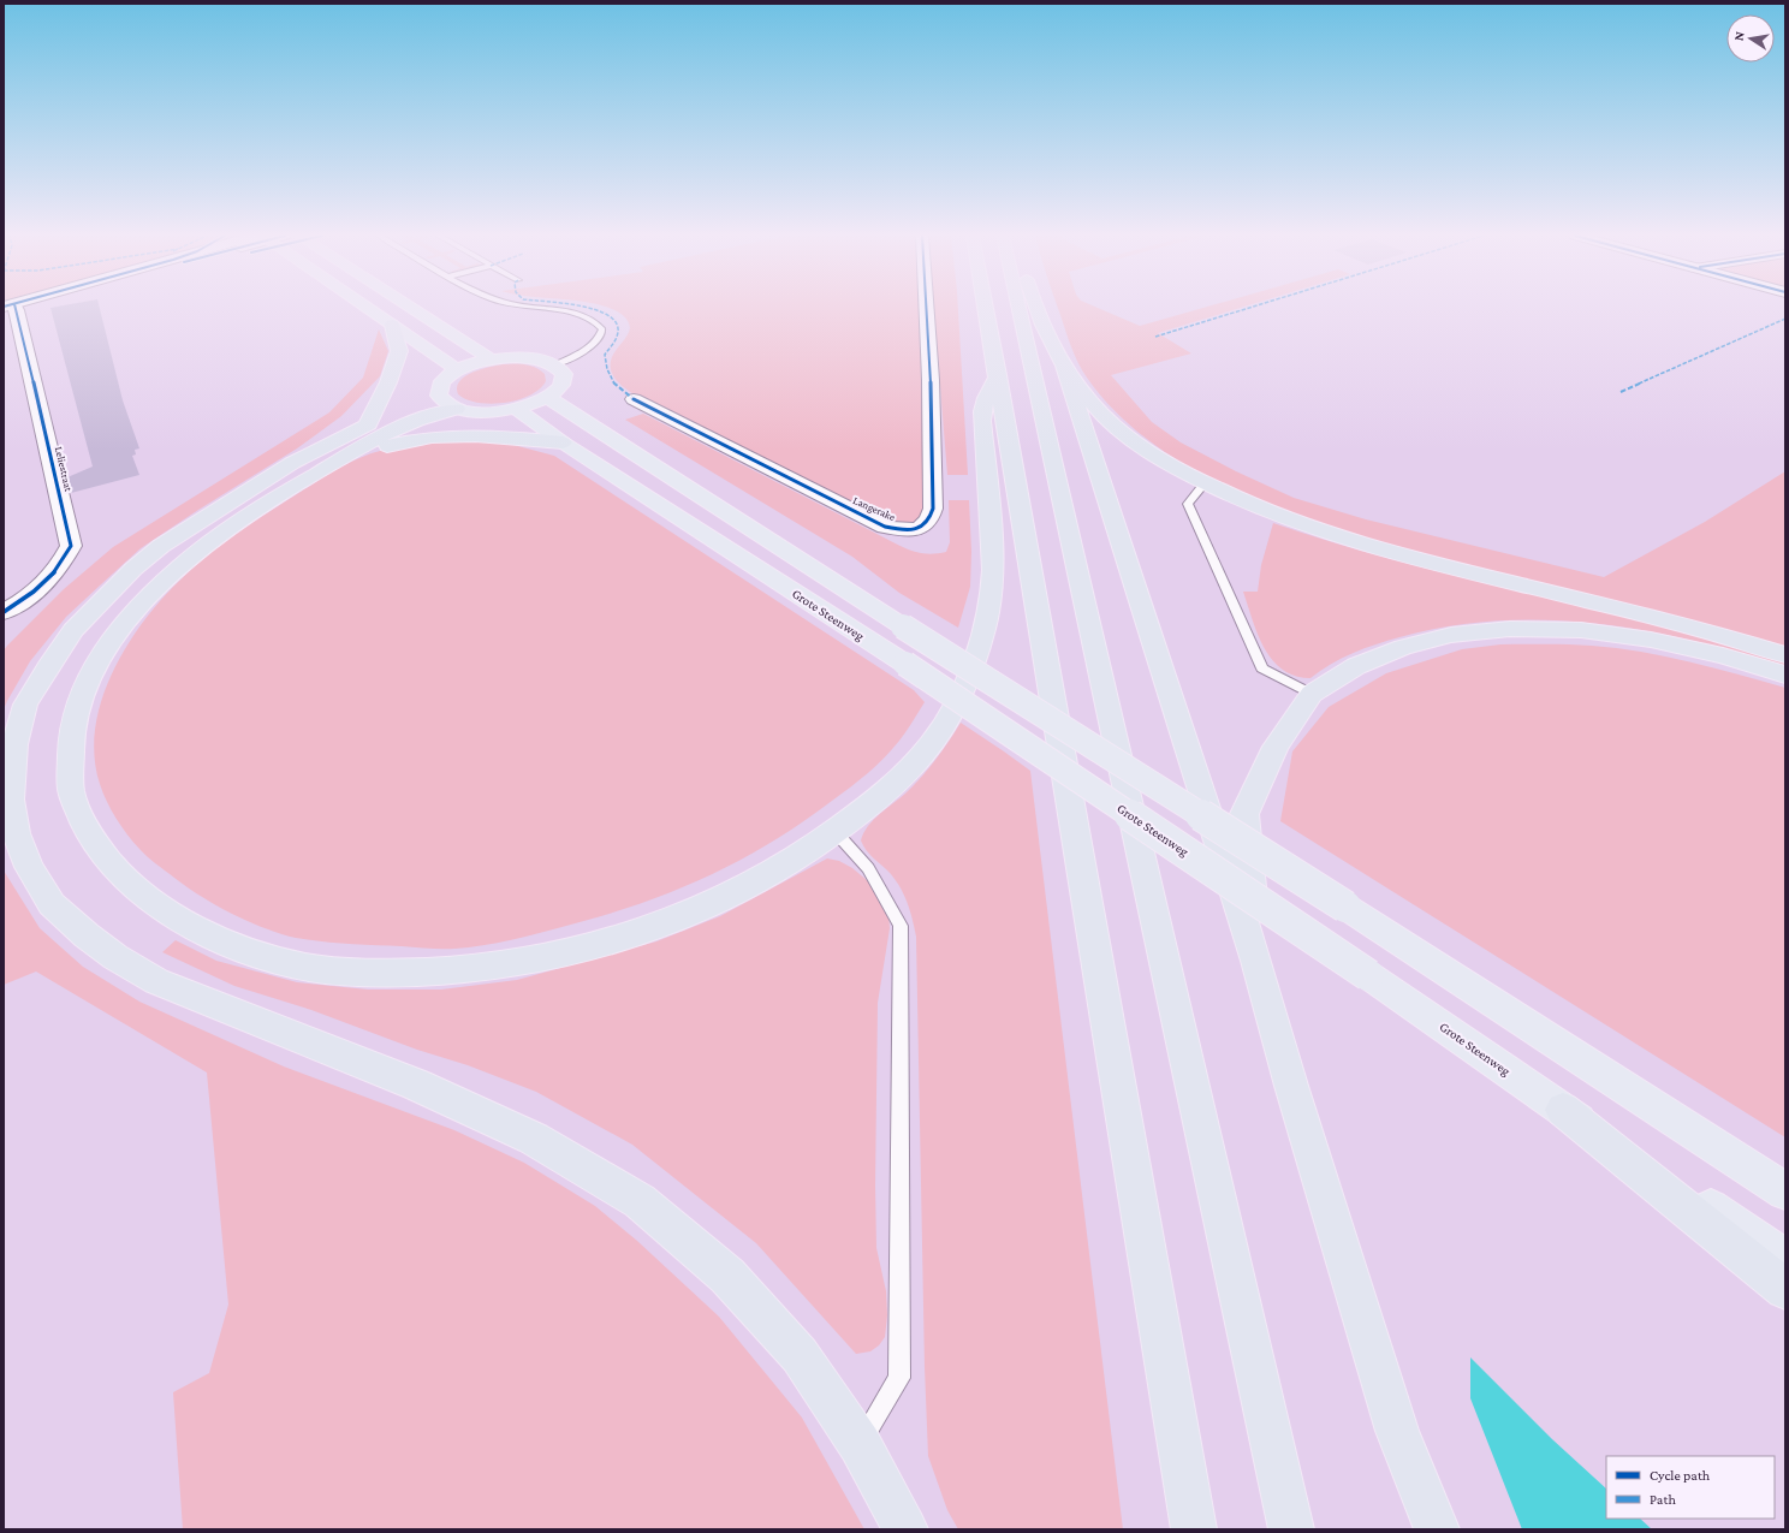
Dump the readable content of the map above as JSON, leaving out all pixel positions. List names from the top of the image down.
{
  "streets": {
    "highway": ["Grote Steenweg"],
    "street": ["Leliestraat", "Langerake"]
  },
  "legend": ["Cycle path", "Path"],
  "north": "left"
}
